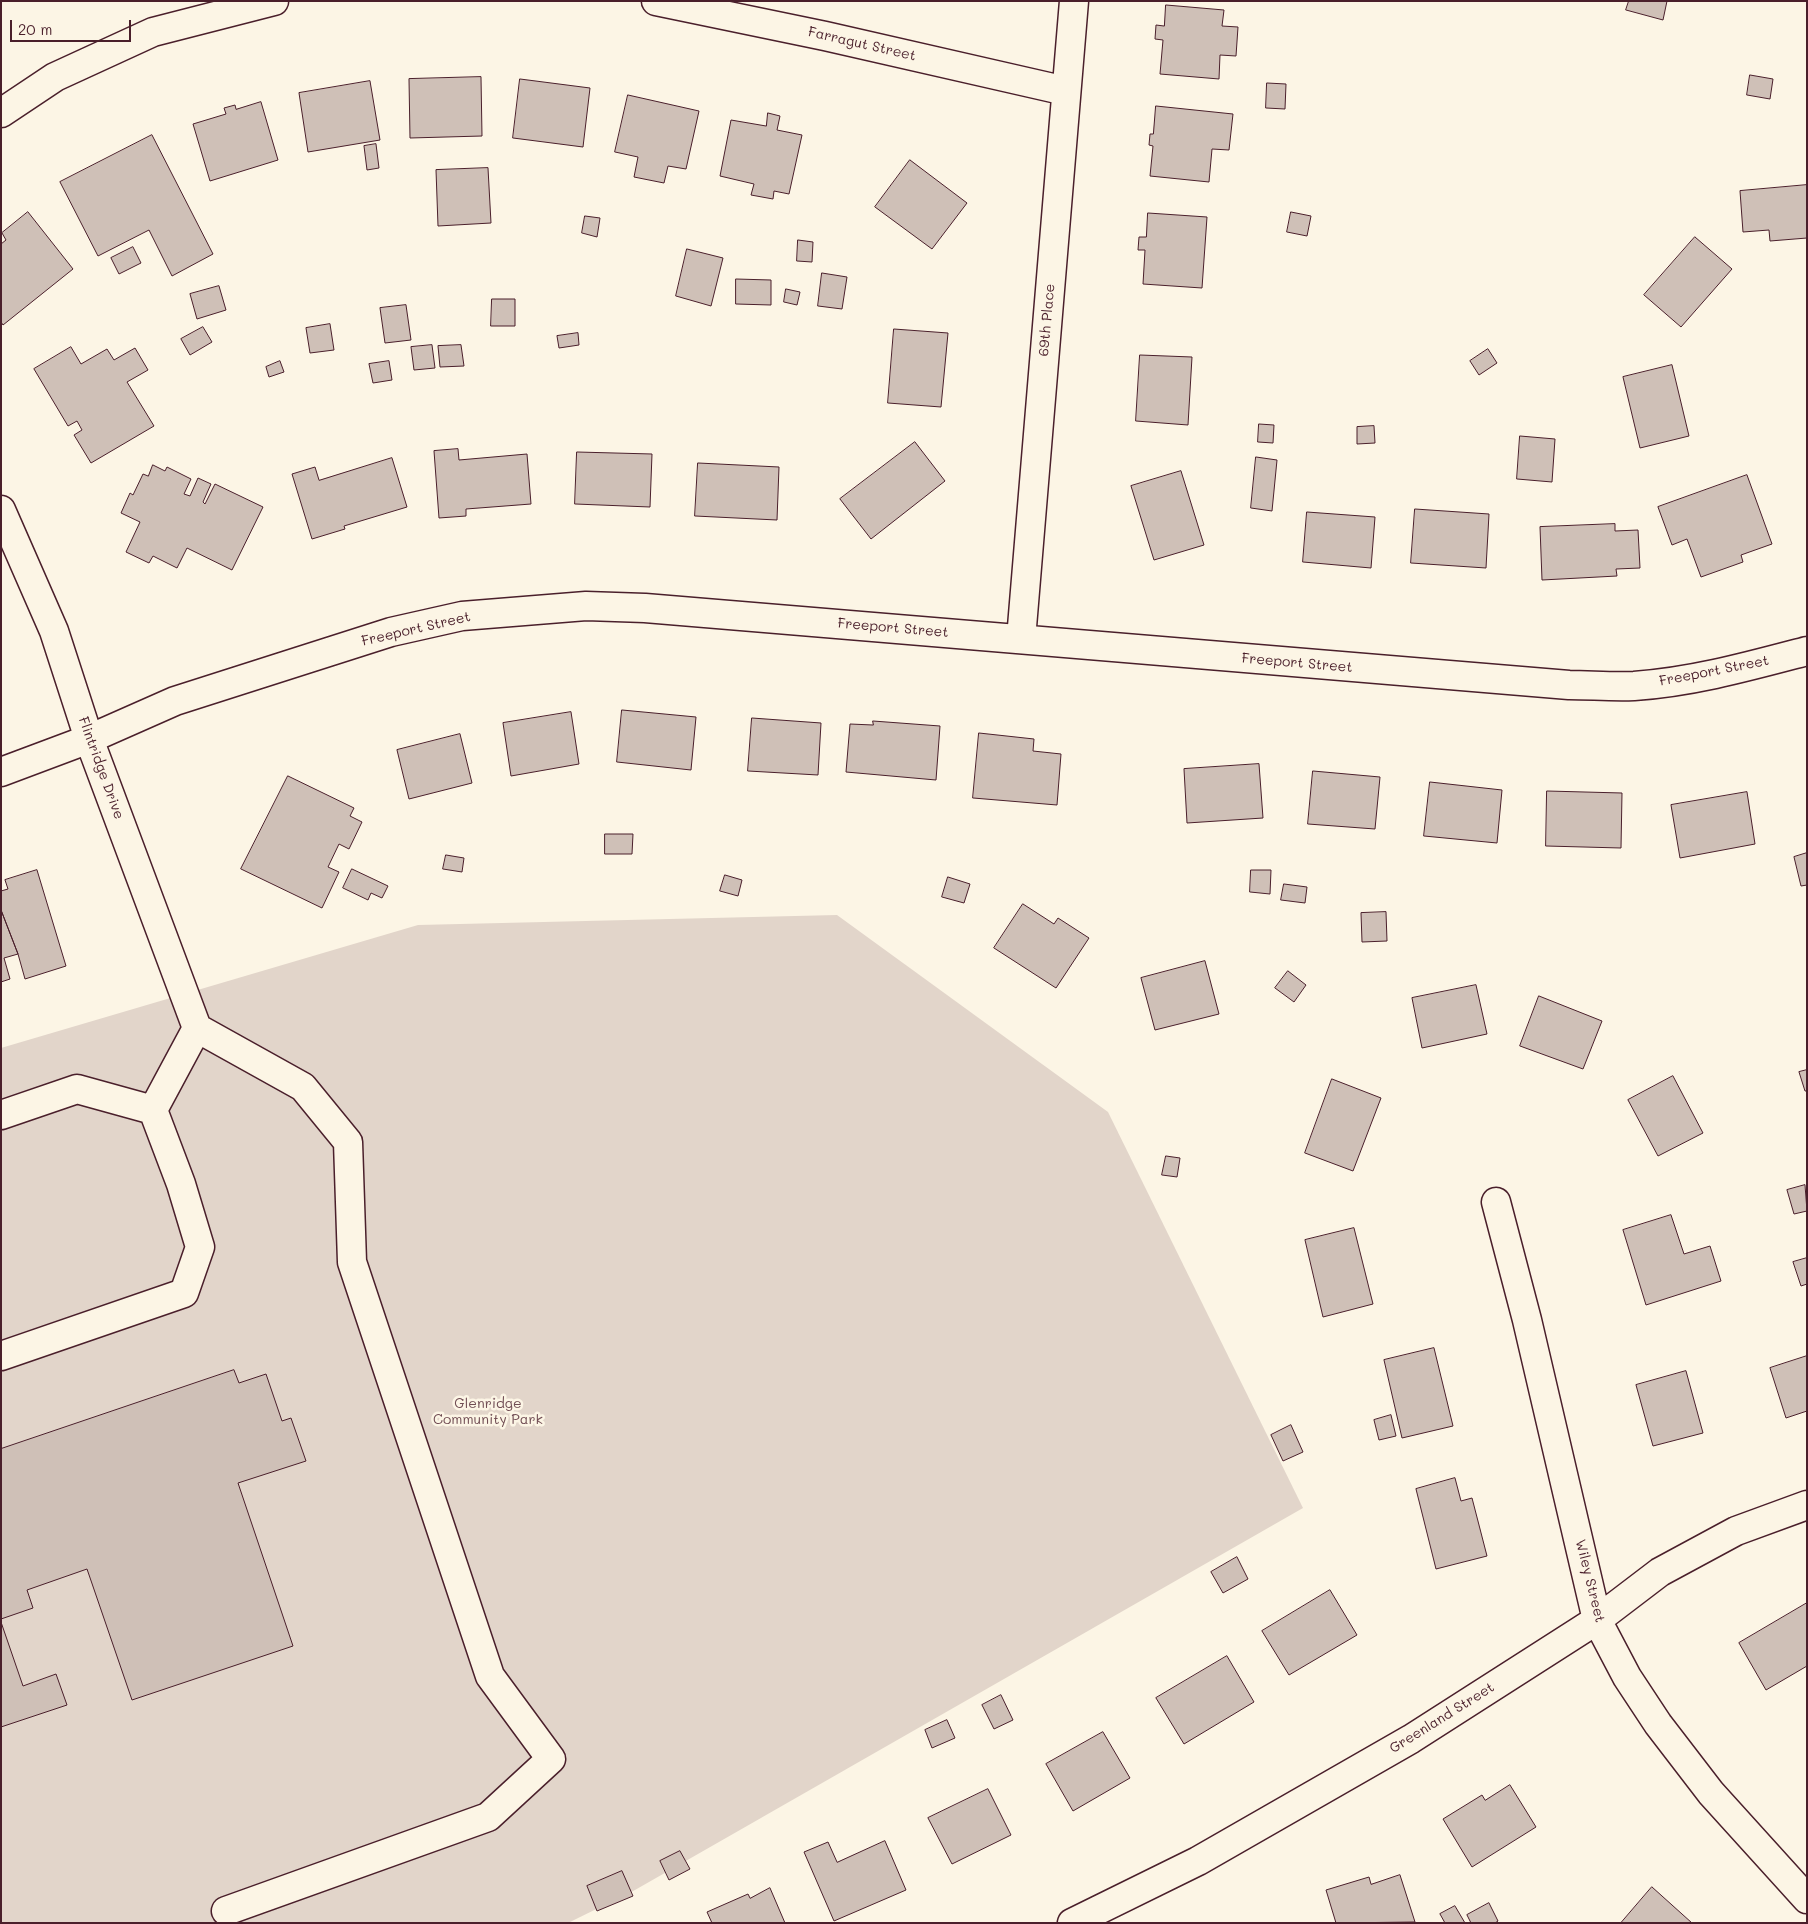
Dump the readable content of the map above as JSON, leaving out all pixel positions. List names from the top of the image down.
{
  "streets": {
    "street": [
      "Farragut Street",
      "69th Place",
      "Freeport Street",
      "Flintridge Drive",
      "Wiley Street",
      "Greenland Street"
    ]
  },
  "crossings": [
    ["Farragut Street", "69th Place"],
    ["69th Place", "Freeport Street"],
    ["Freeport Street", "Flintridge Drive"],
    ["Wiley Street", "Greenland Street"]
  ],
  "parks": ["Glenridge Community Park"],
  "scale_bar": "20 m"
}
